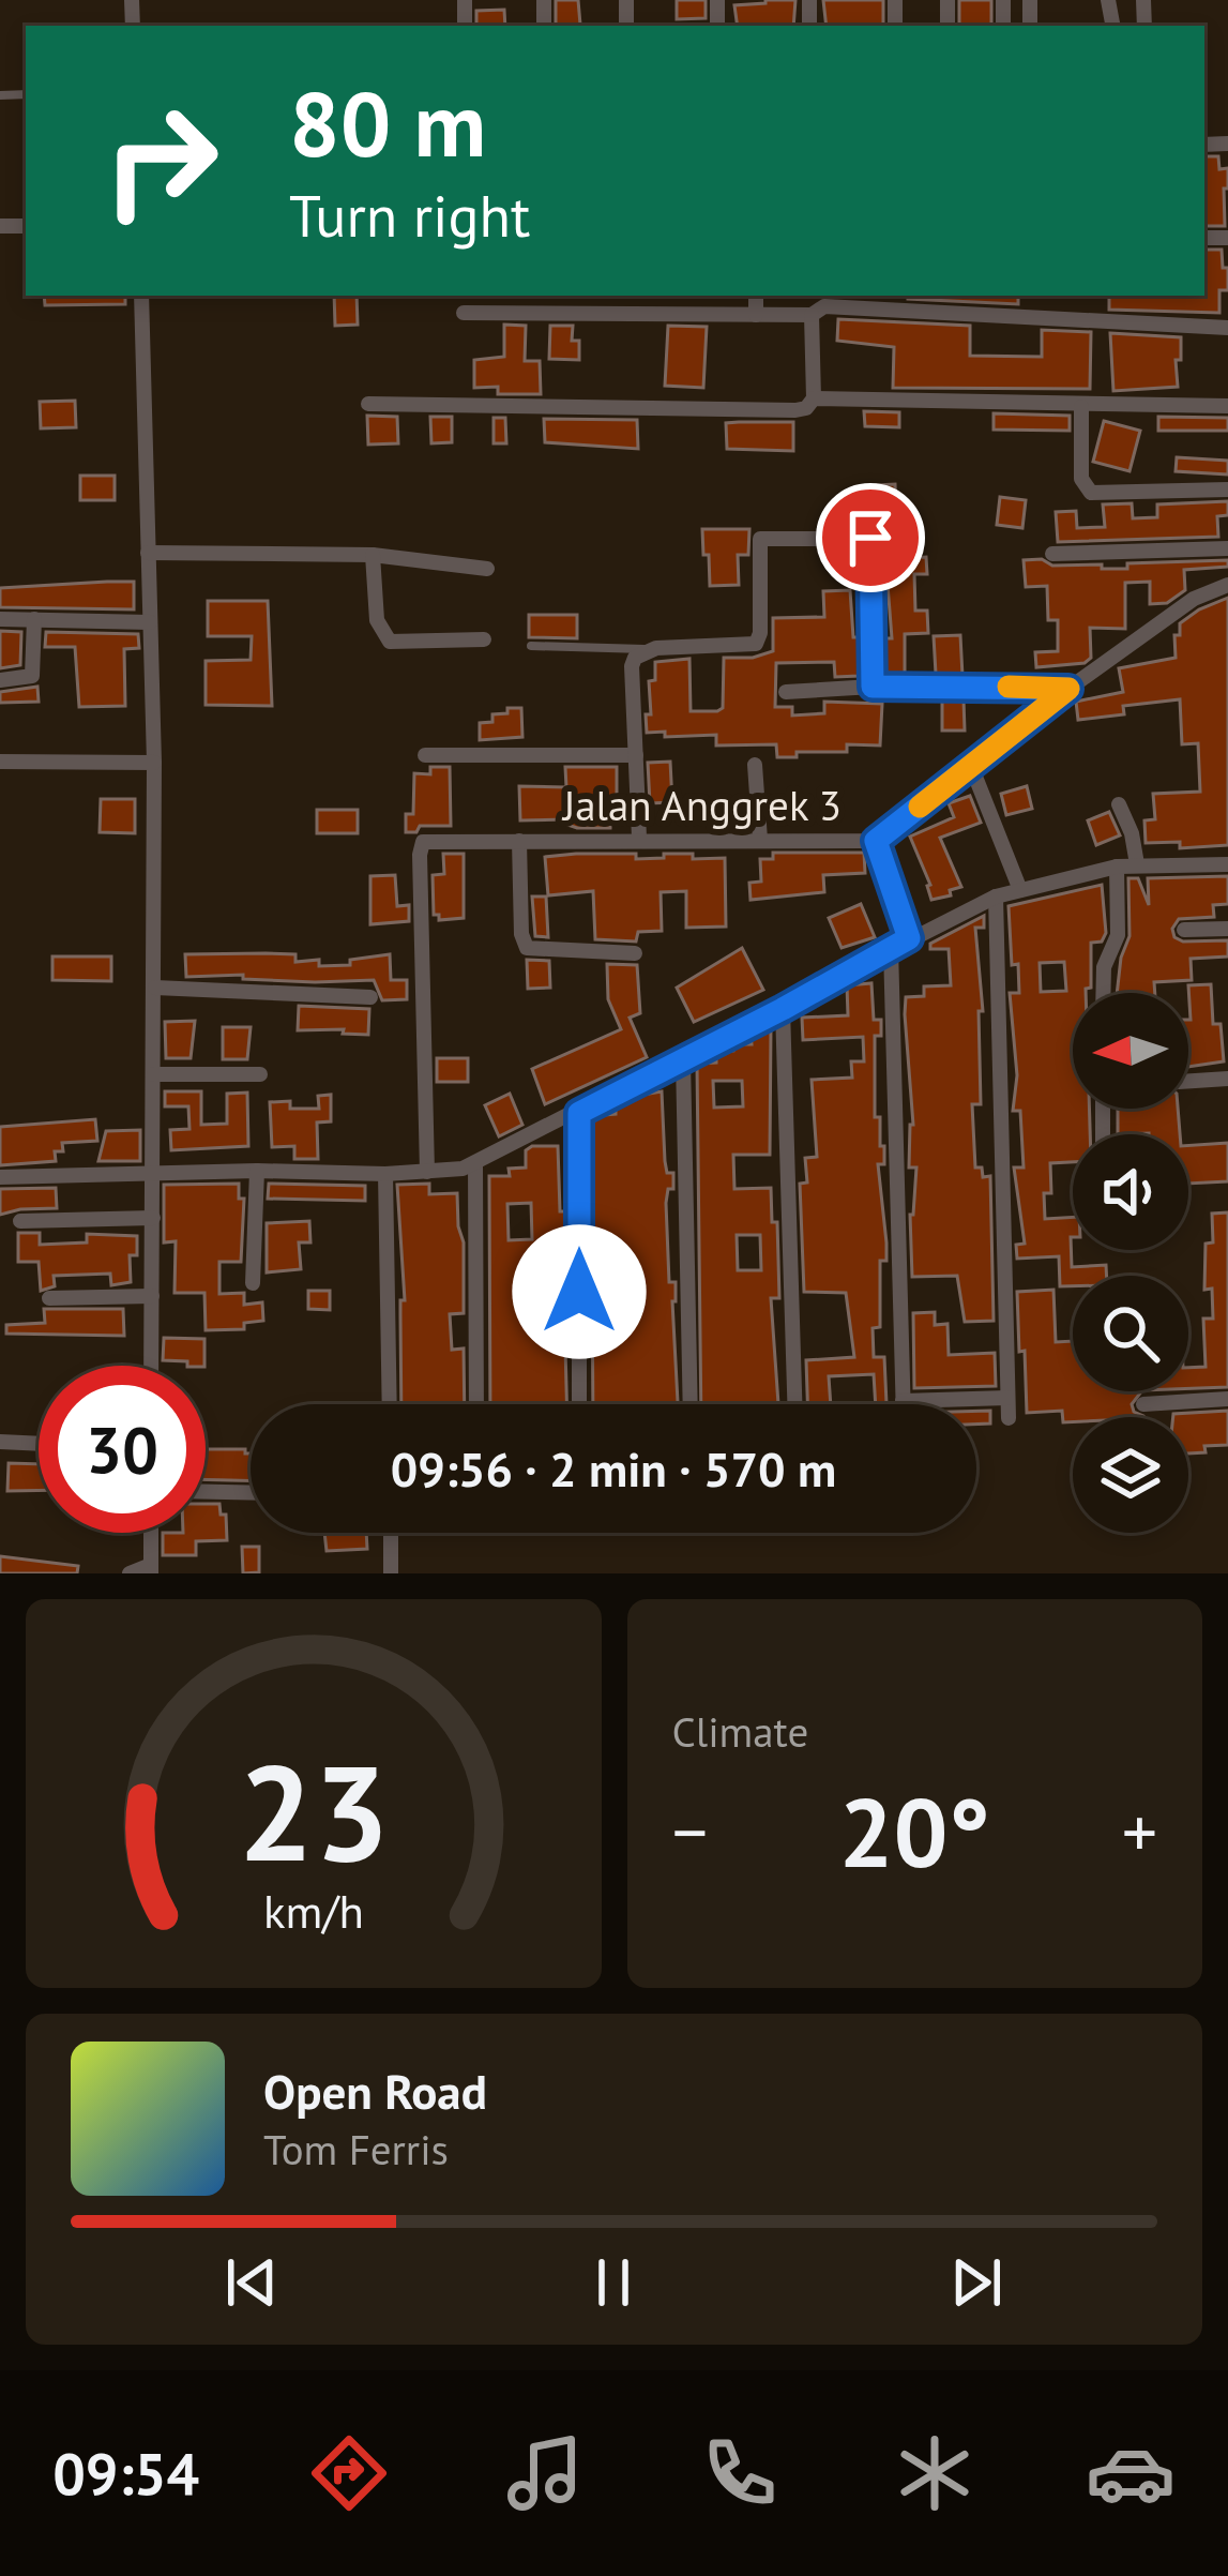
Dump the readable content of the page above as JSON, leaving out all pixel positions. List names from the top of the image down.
{
  "streets": {
    "street": ["Jalan Anggrek 3"]
  },
  "north": "left",
  "page": {
    "turn": ["80 m", "Turn right"],
    "limit": "30",
    "trip": "09:56 · 2 min · 570 m",
    "tile": "Climate",
    "heat": ["−", "20°", "+"],
    "song": ["Open Road", "Tom Ferris"],
    "tabs": "09:54",
    "gauge": ["23", "km/h"]
  }
}
